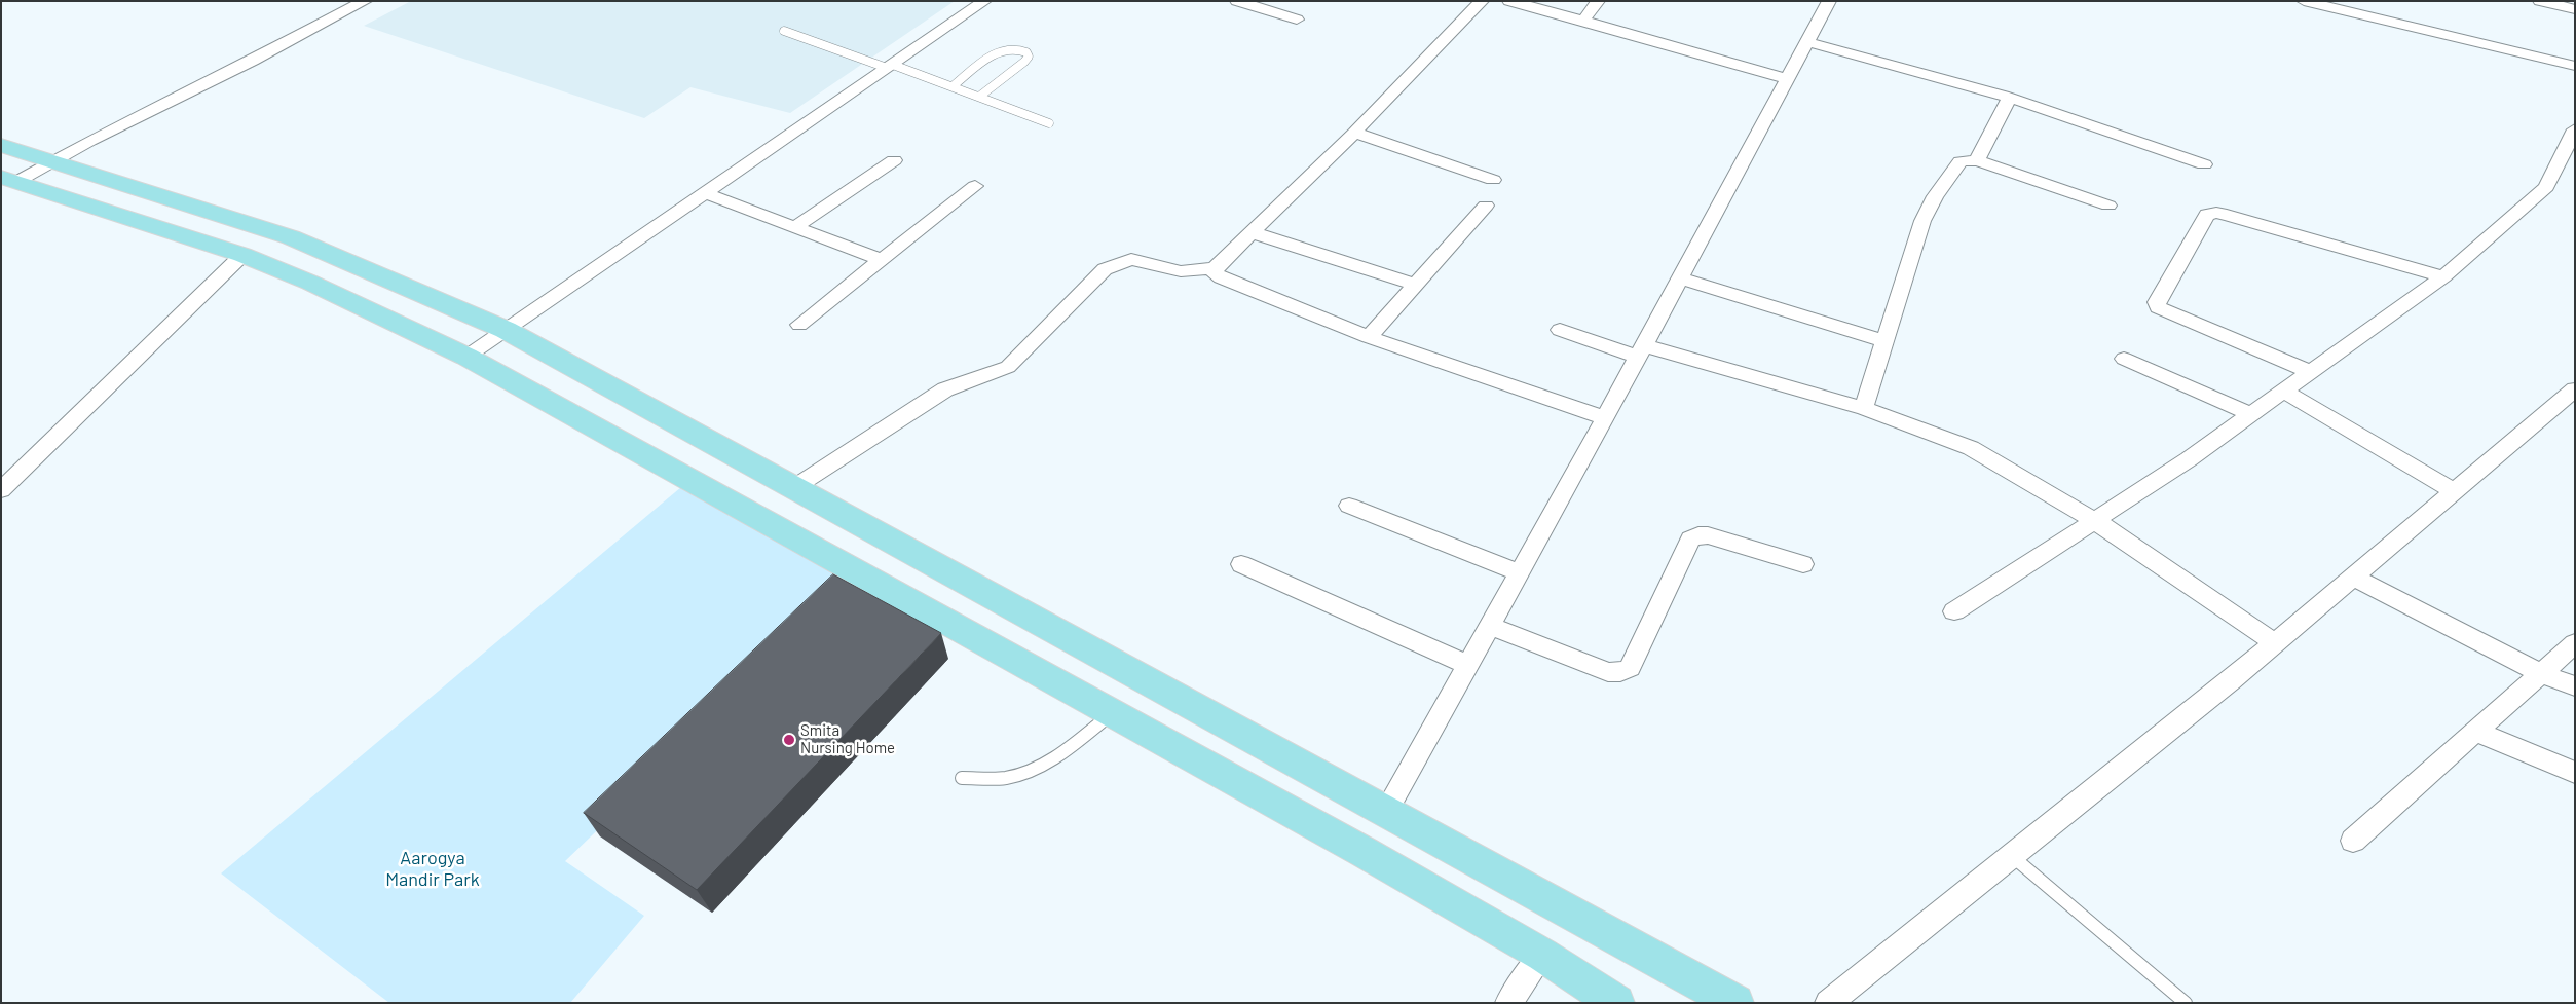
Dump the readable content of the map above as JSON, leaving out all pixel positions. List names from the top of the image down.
{
  "parks": ["Aarogya Mandir Park"],
  "places": ["Smita Nursing Home"]
}
